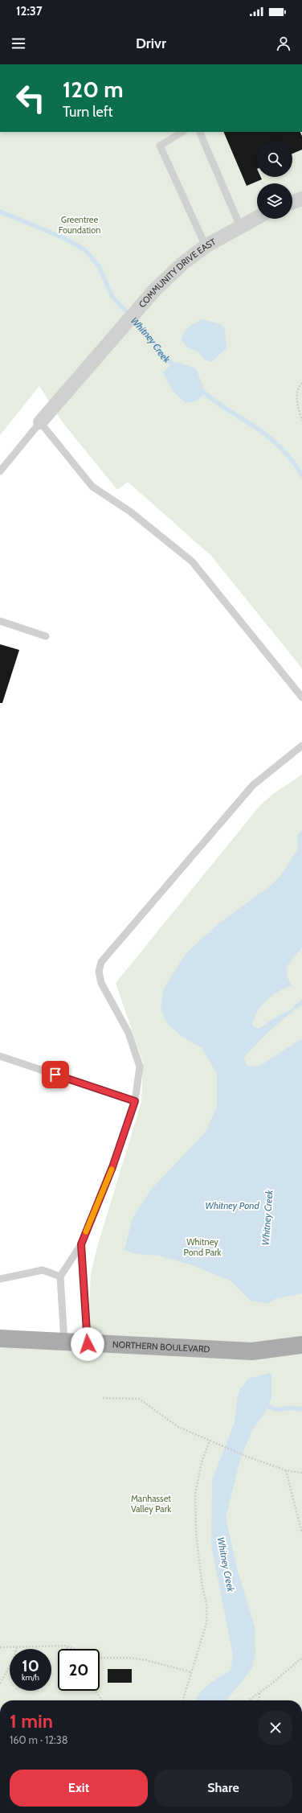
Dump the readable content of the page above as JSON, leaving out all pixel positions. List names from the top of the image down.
{
  "streets": {
    "main road": ["NORTHERN BOULEVARD"],
    "street": ["COMMUNITY DRIVE EAST"]
  },
  "water": ["Whitney Creek", "Whitney Pond"],
  "parks": ["Greentree Foundation", "Whitney Pond Park", "Manhasset Valley Park"],
  "page": {
    "status": "12:37",
    "header": "Drivr",
    "turn": ["120 m", "Turn left"],
    "speed": "10 km/h",
    "limit": "20",
    "heading": ["1 min", "160 m · 12:38"],
    "buttons": ["Exit", "Share"]
  }
}
